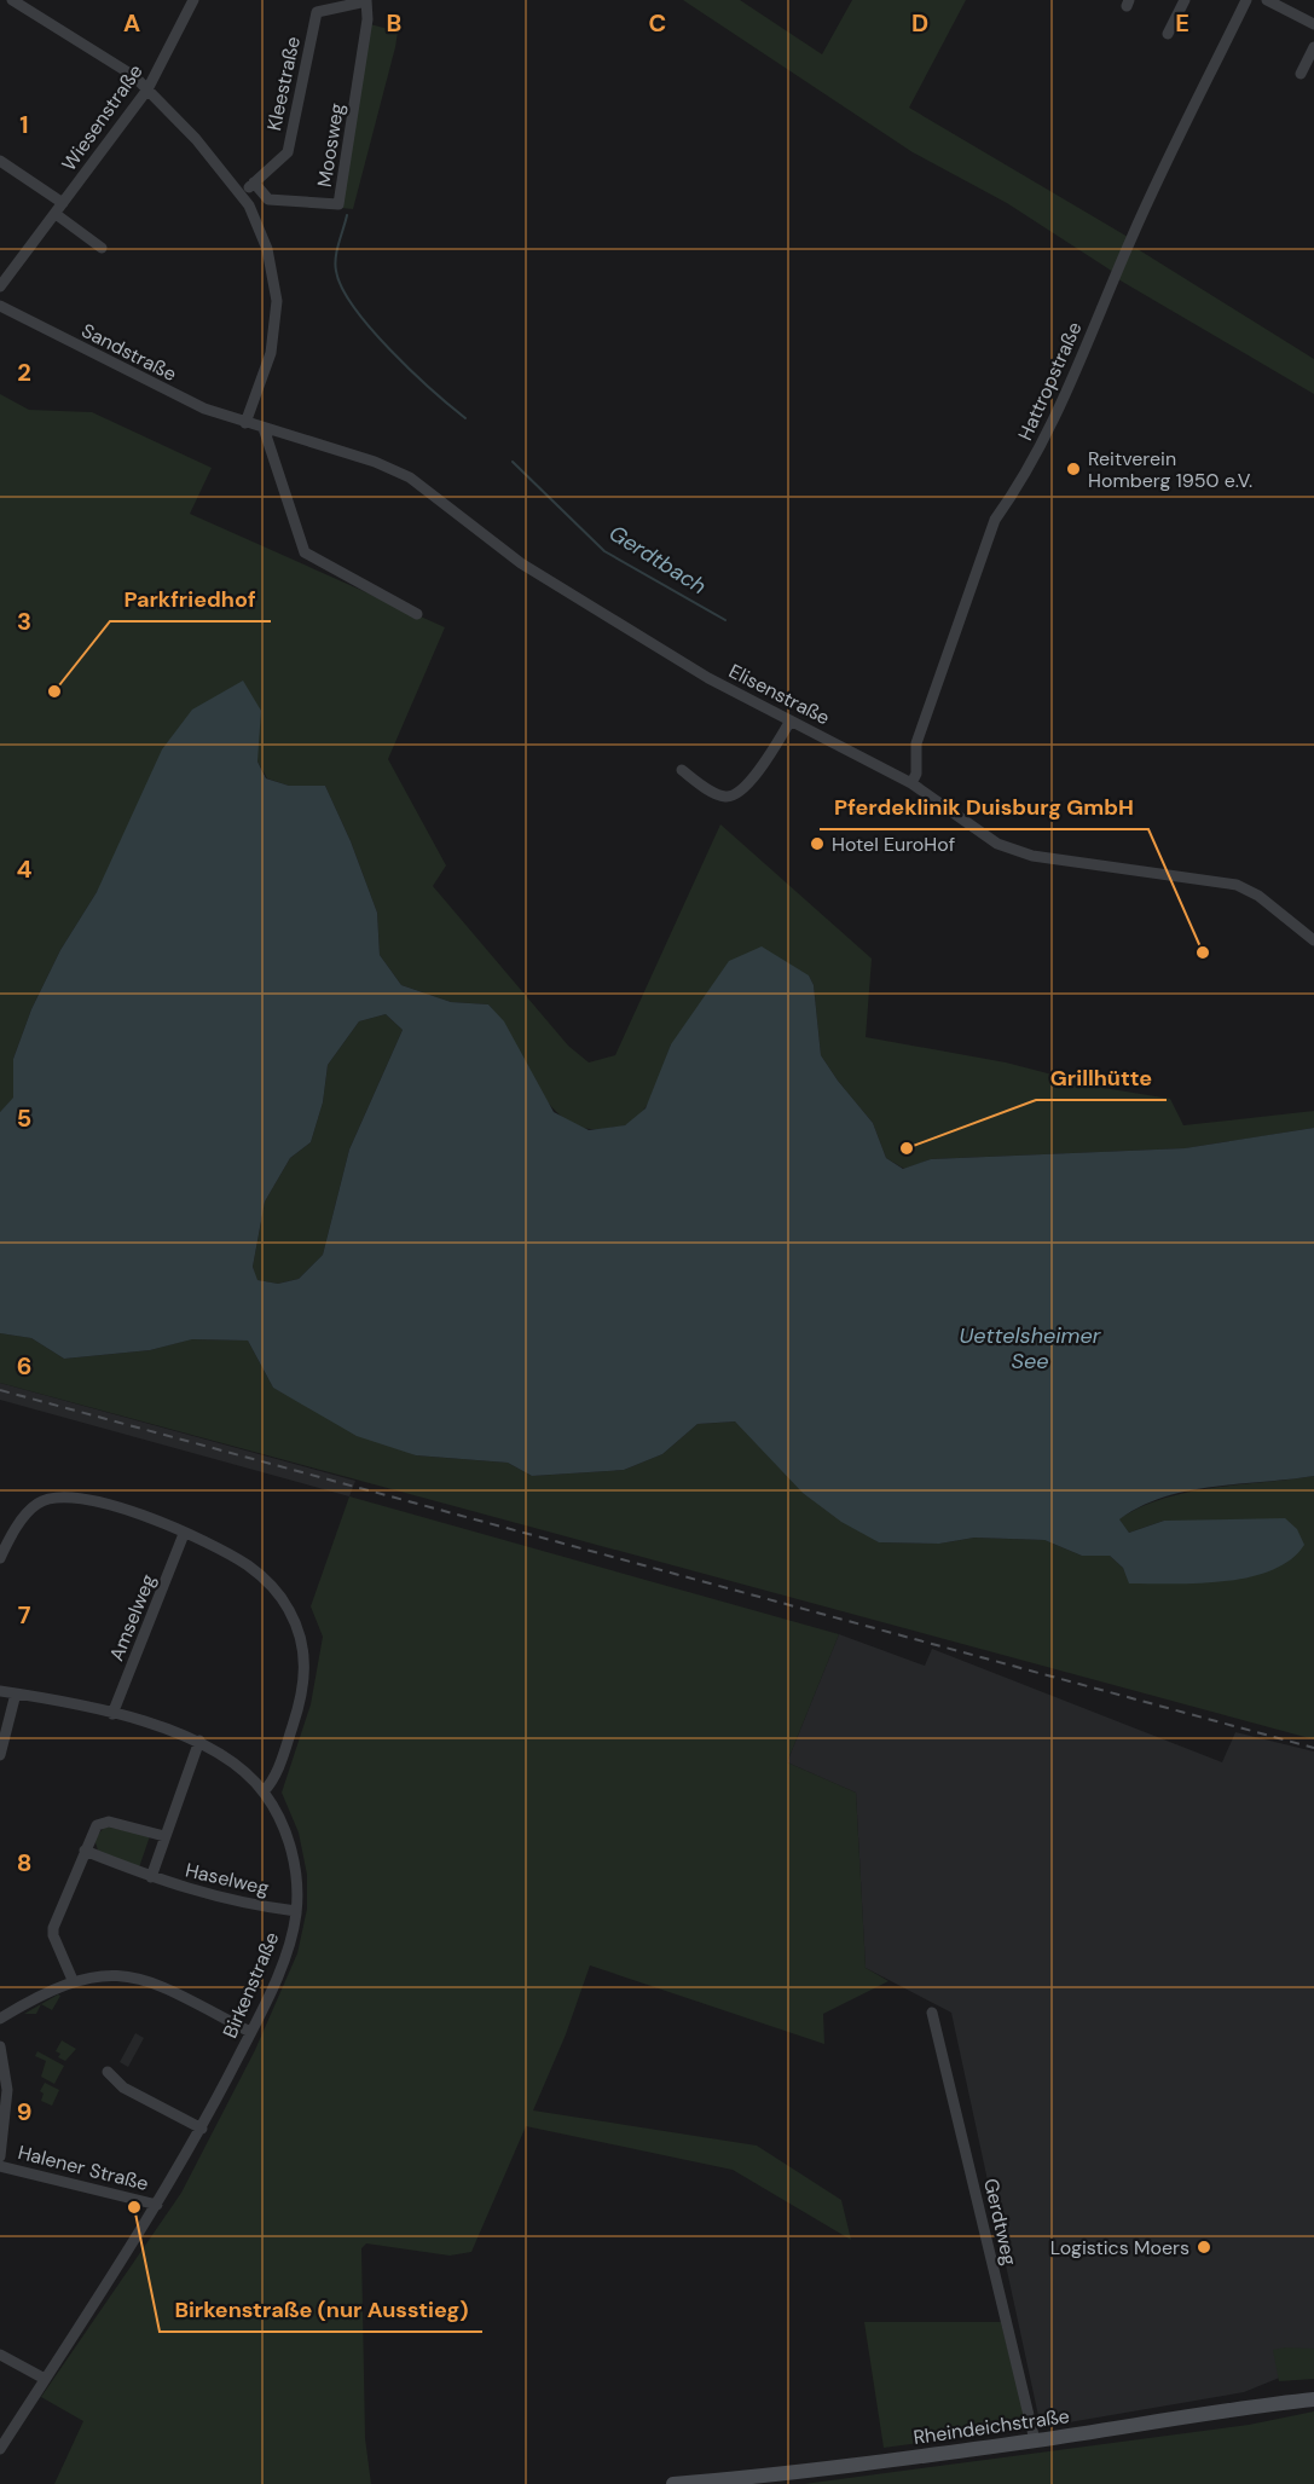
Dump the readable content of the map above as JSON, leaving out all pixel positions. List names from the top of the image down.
{
  "streets": {
    "main road": ["Rheindeichstraße"],
    "street": [
      "Kleestraße",
      "Wiesenstraße",
      "Moosweg",
      "Sandstraße",
      "Hattropstraße",
      "Elisenstraße",
      "Amselweg",
      "Haselweg",
      "Birkenstraße",
      "Halener Straße",
      "Gerdtweg"
    ]
  },
  "crossings": [
    ["Kleestraße", "Moosweg"],
    ["Sandstraße", "Elisenstraße"],
    ["Hattropstraße", "Elisenstraße"],
    ["Amselweg", "Birkenstraße"],
    ["Haselweg", "Birkenstraße"],
    ["Birkenstraße", "Halener Straße"],
    ["Gerdtweg", "Rheindeichstraße"]
  ],
  "water": ["Gerdtbach", "Uettelsheimer See"],
  "places": [
    "Reitverein Homberg 1950 e.V.",
    "Parkfriedhof",
    "Hotel EuroHof",
    "Pferdeklinik Duisburg GmbH",
    "Grillhütte",
    "Birkenstraße (nur Ausstieg)",
    "Logistics Moers"
  ],
  "grid": {
    "columns": [
      "A",
      "B",
      "C",
      "D",
      "E"
    ],
    "rows": [
      "1",
      "2",
      "3",
      "4",
      "5",
      "6",
      "7",
      "8",
      "9"
    ]
  }
}
